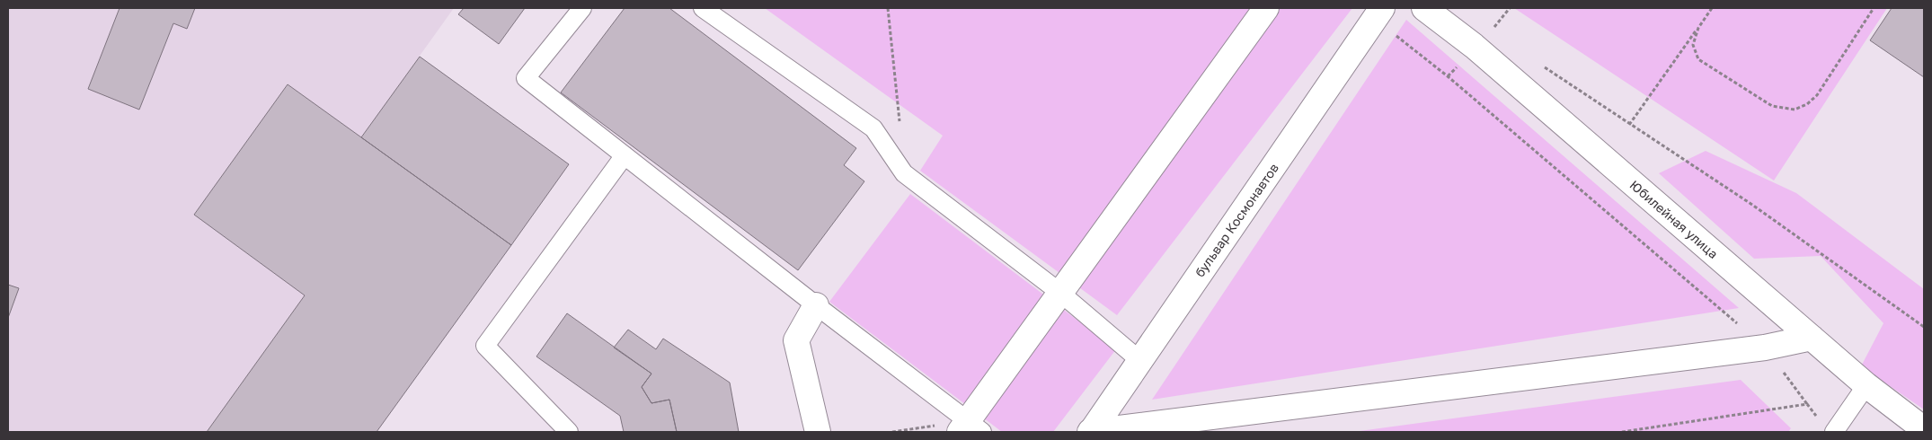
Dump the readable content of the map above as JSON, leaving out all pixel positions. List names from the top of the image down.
{
  "streets": {
    "street": ["Юбилейная улица", "бульвар Космонавтов"]
  }
}
